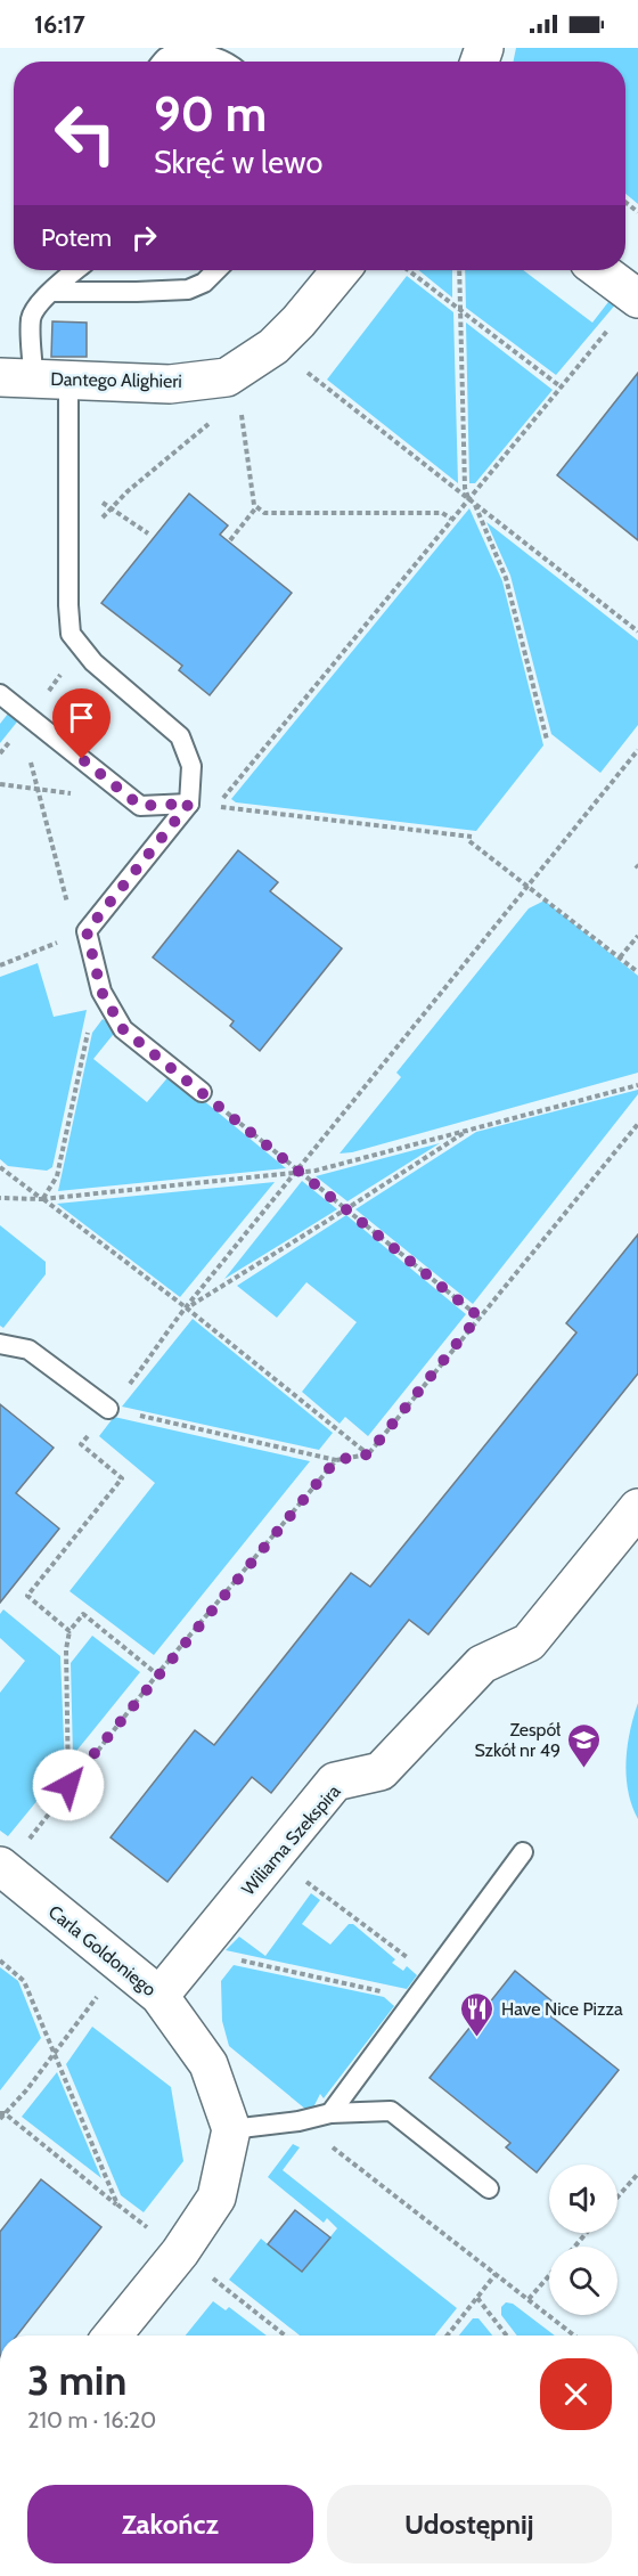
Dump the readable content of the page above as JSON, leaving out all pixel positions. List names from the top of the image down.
{
  "streets": {
    "street": ["Dantego Alighieri", "Wiliama Szekspira", "Carla Goldoniego"]
  },
  "crossings": [
    ["Wiliama Szekspira", "Carla Goldoniego"]
  ],
  "places": {
    "school or university": ["Zespół Szkół nr 49"],
    "restaurant": ["Have Nice Pizza"]
  },
  "page": {
    "status": "16:17",
    "turn": ["90 m", "Skręć w lewo"],
    "then": "Potem",
    "heading": ["3 min", "210 m · 16:20"],
    "buttons": ["Zakończ", "Udostępnij"]
  }
}
